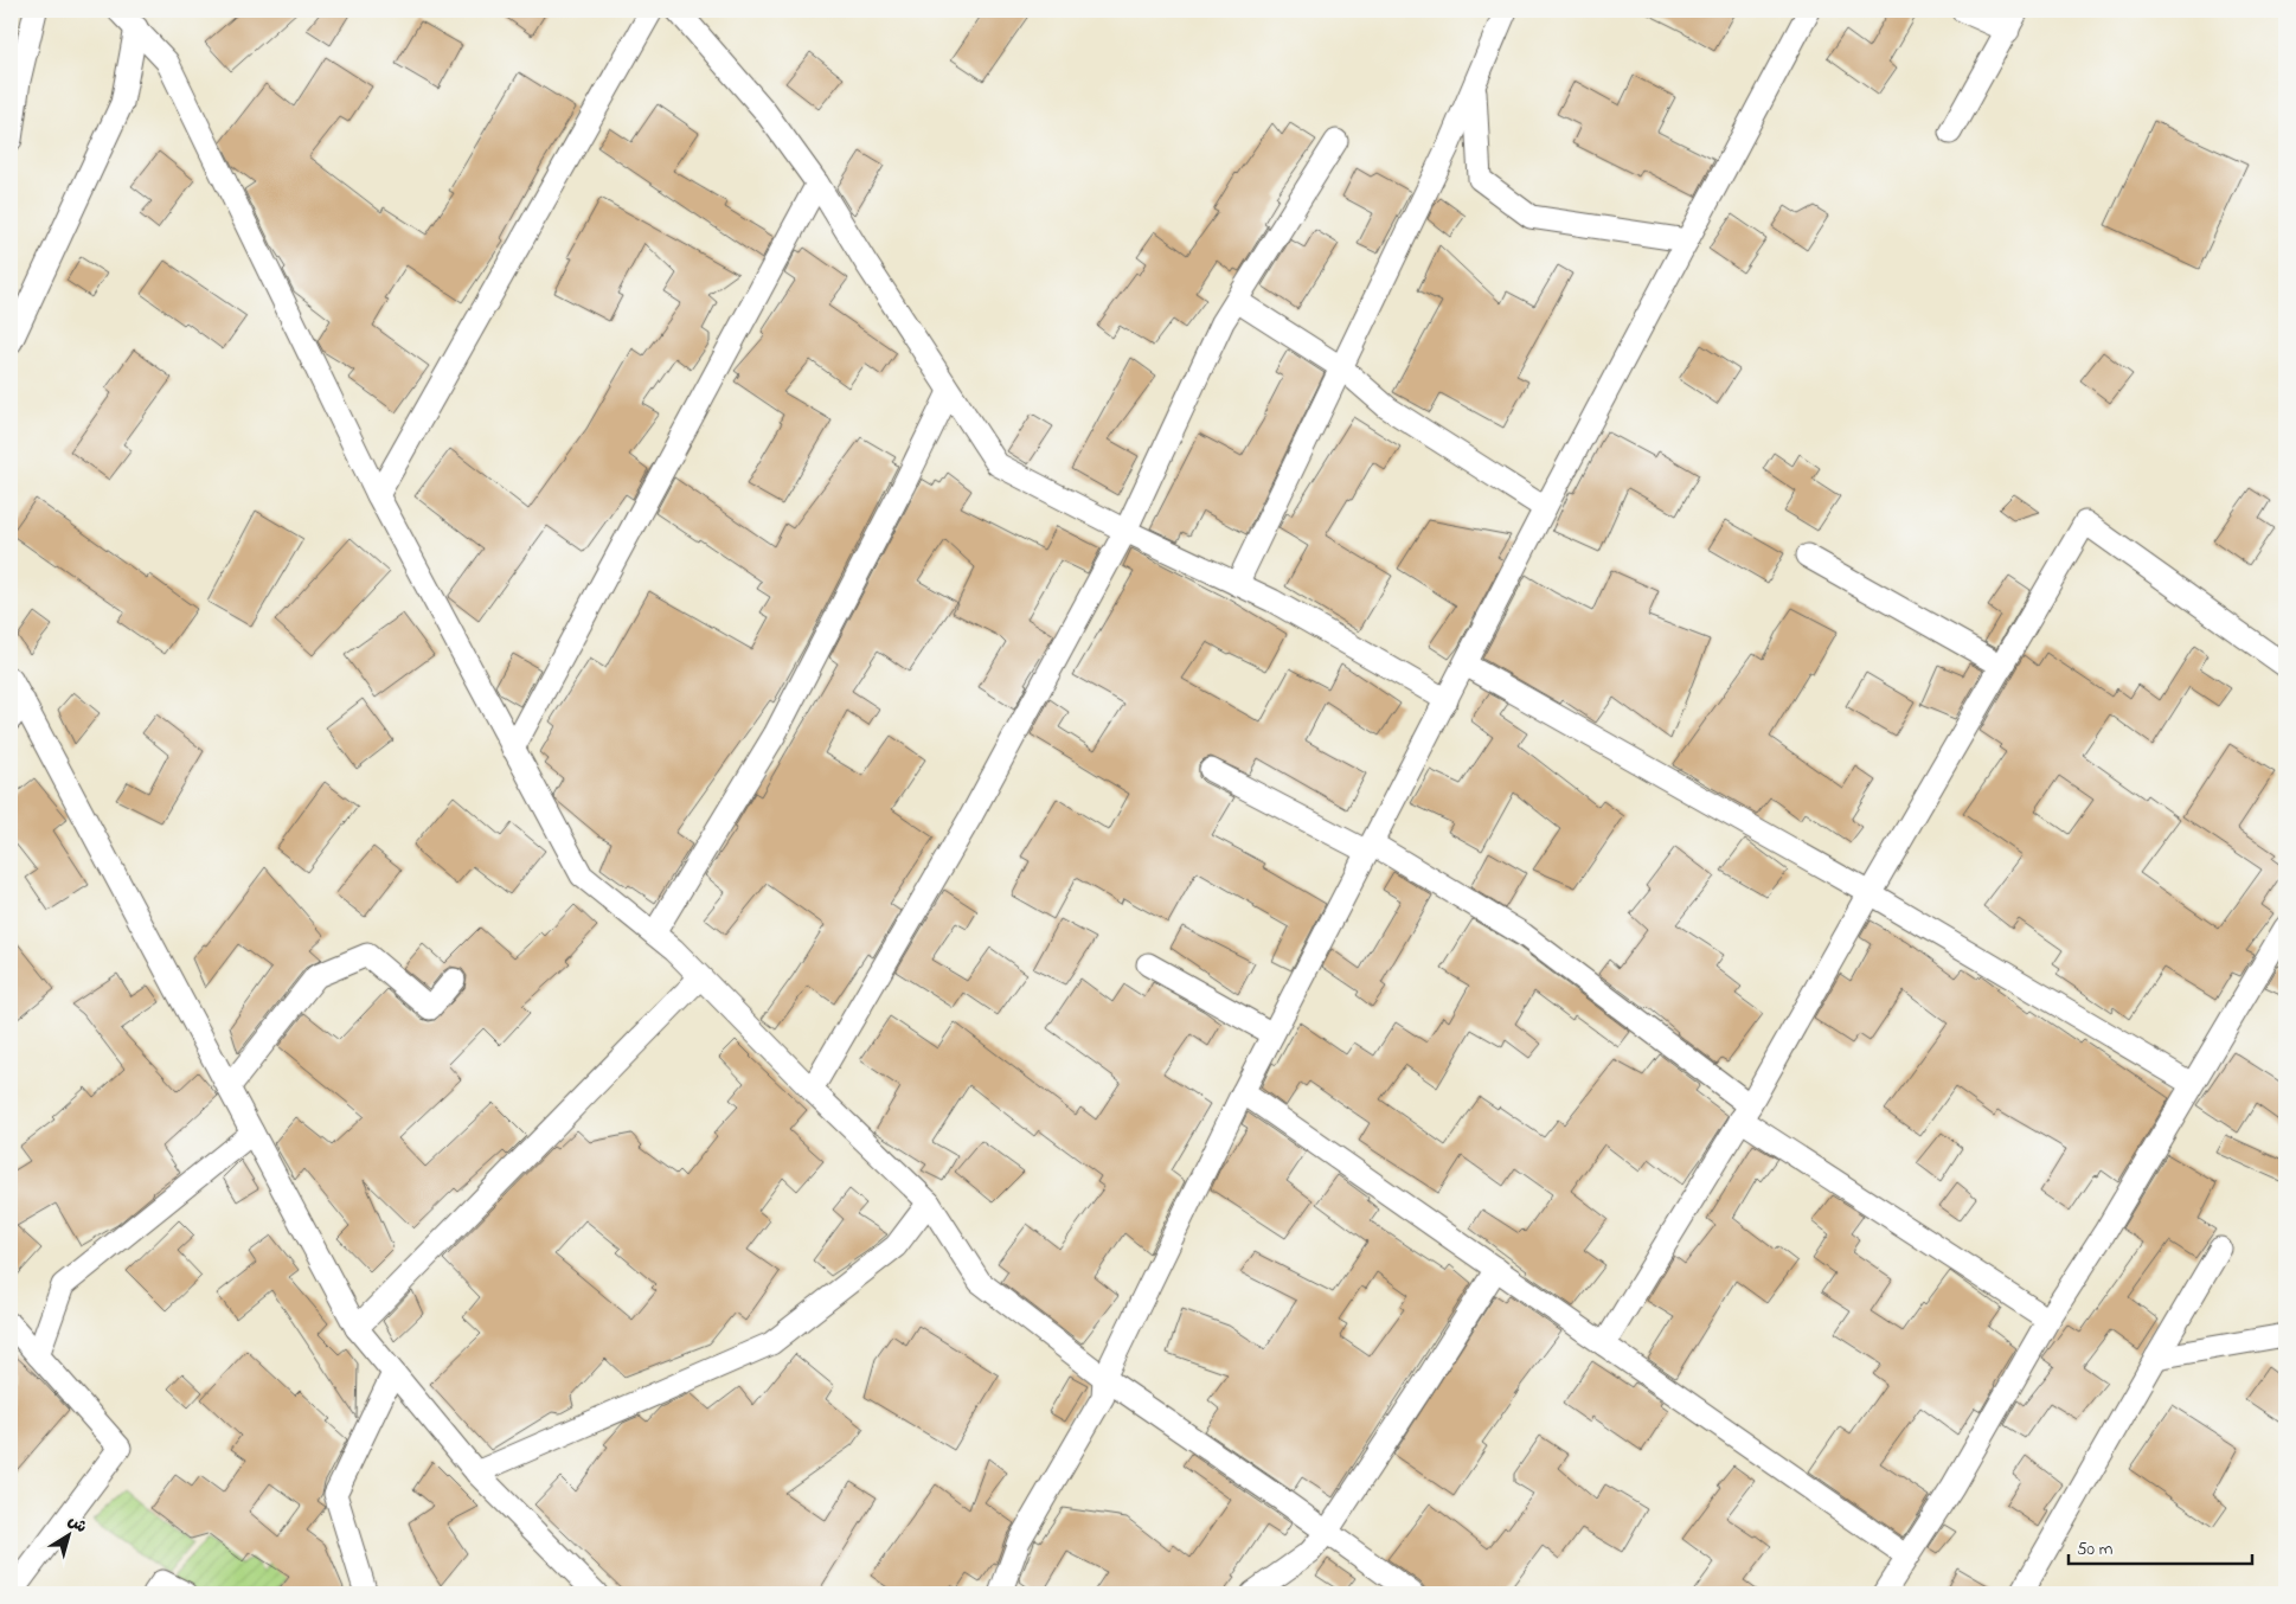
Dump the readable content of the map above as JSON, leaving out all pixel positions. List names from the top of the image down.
{
  "scale_bar": "50 m",
  "north": "top right"
}
